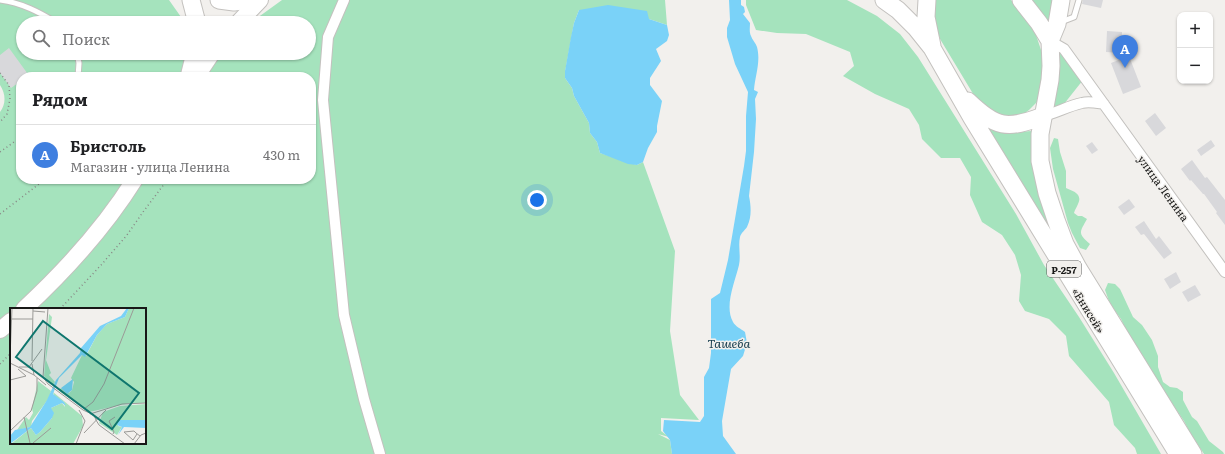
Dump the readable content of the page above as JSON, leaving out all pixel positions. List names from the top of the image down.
{
  "streets": {
    "highway": ["Р-257", "«Енисей»"],
    "street": ["улица Ленина"]
  },
  "crossings": [
    ["улица Ленина", "«Енисей»"]
  ],
  "water": ["Ташеба"],
  "page": {
    "map_buttons": ["+", "−"],
    "search": "Поиск",
    "pins": "A",
    "heading": "Рядом",
    "list": [
      {
        "mark": "A",
        "name": "Бристоль",
        "note": "Магазин · улица Ленина",
        "value": "430 m"
      }
    ]
  }
}
